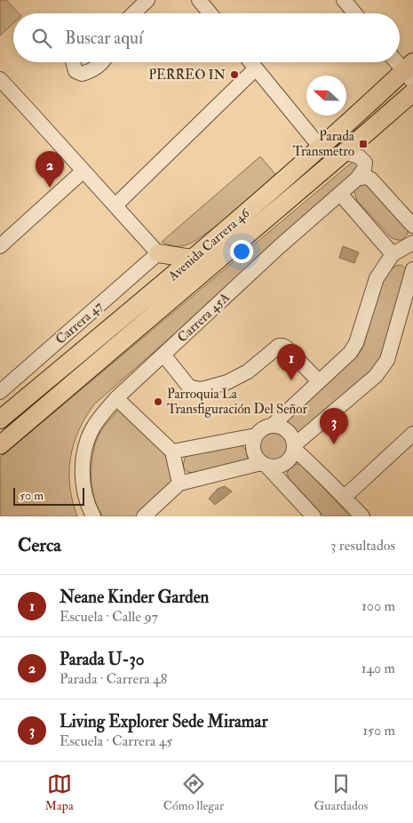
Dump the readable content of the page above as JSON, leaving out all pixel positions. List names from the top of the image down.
{
  "streets": {
    "main road": ["Avenida Carrera 46"],
    "street": ["Carrera 45A", "Carrera 47"]
  },
  "places": {
    "other": ["PERREO IN", "Parroquia La Transfiguración Del Señor"],
    "transit": ["Parada Transmetro"]
  },
  "scale_bar": "50 m",
  "north": "left",
  "page": {
    "search": "Buscar aquí",
    "pins": ["2", "1", "3"],
    "scale": "50 m",
    "heading": ["Cerca", "3 resultados"],
    "list": [
      {
        "mark": "1",
        "name": "Neane Kinder Garden",
        "note": "Escuela · Calle 97",
        "value": "100 m"
      },
      {
        "mark": "2",
        "name": "Parada U-30",
        "note": "Parada · Carrera 48",
        "value": "140 m"
      },
      {
        "mark": "3",
        "name": "Living Explorer Sede Miramar",
        "note": "Escuela · Carrera 45",
        "value": "150 m"
      }
    ],
    "nav": ["Mapa", "Cómo llegar", "Guardados"]
  }
}
